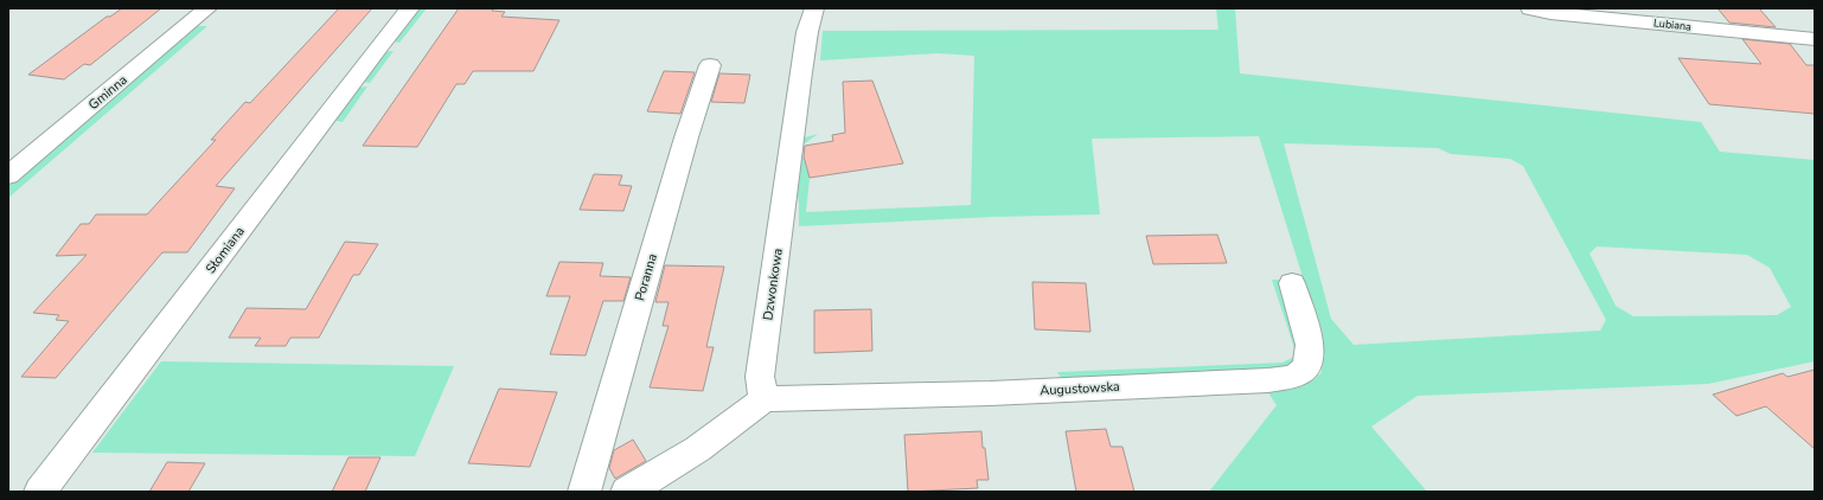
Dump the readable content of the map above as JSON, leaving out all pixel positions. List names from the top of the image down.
{
  "streets": {
    "street": [
      "Lubiana",
      "Gminna",
      "Słomiana",
      "Poranna",
      "Dzwonkowa",
      "Augustowska"
    ]
  },
  "crossings": [
    ["Dzwonkowa", "Augustowska"]
  ]
}
